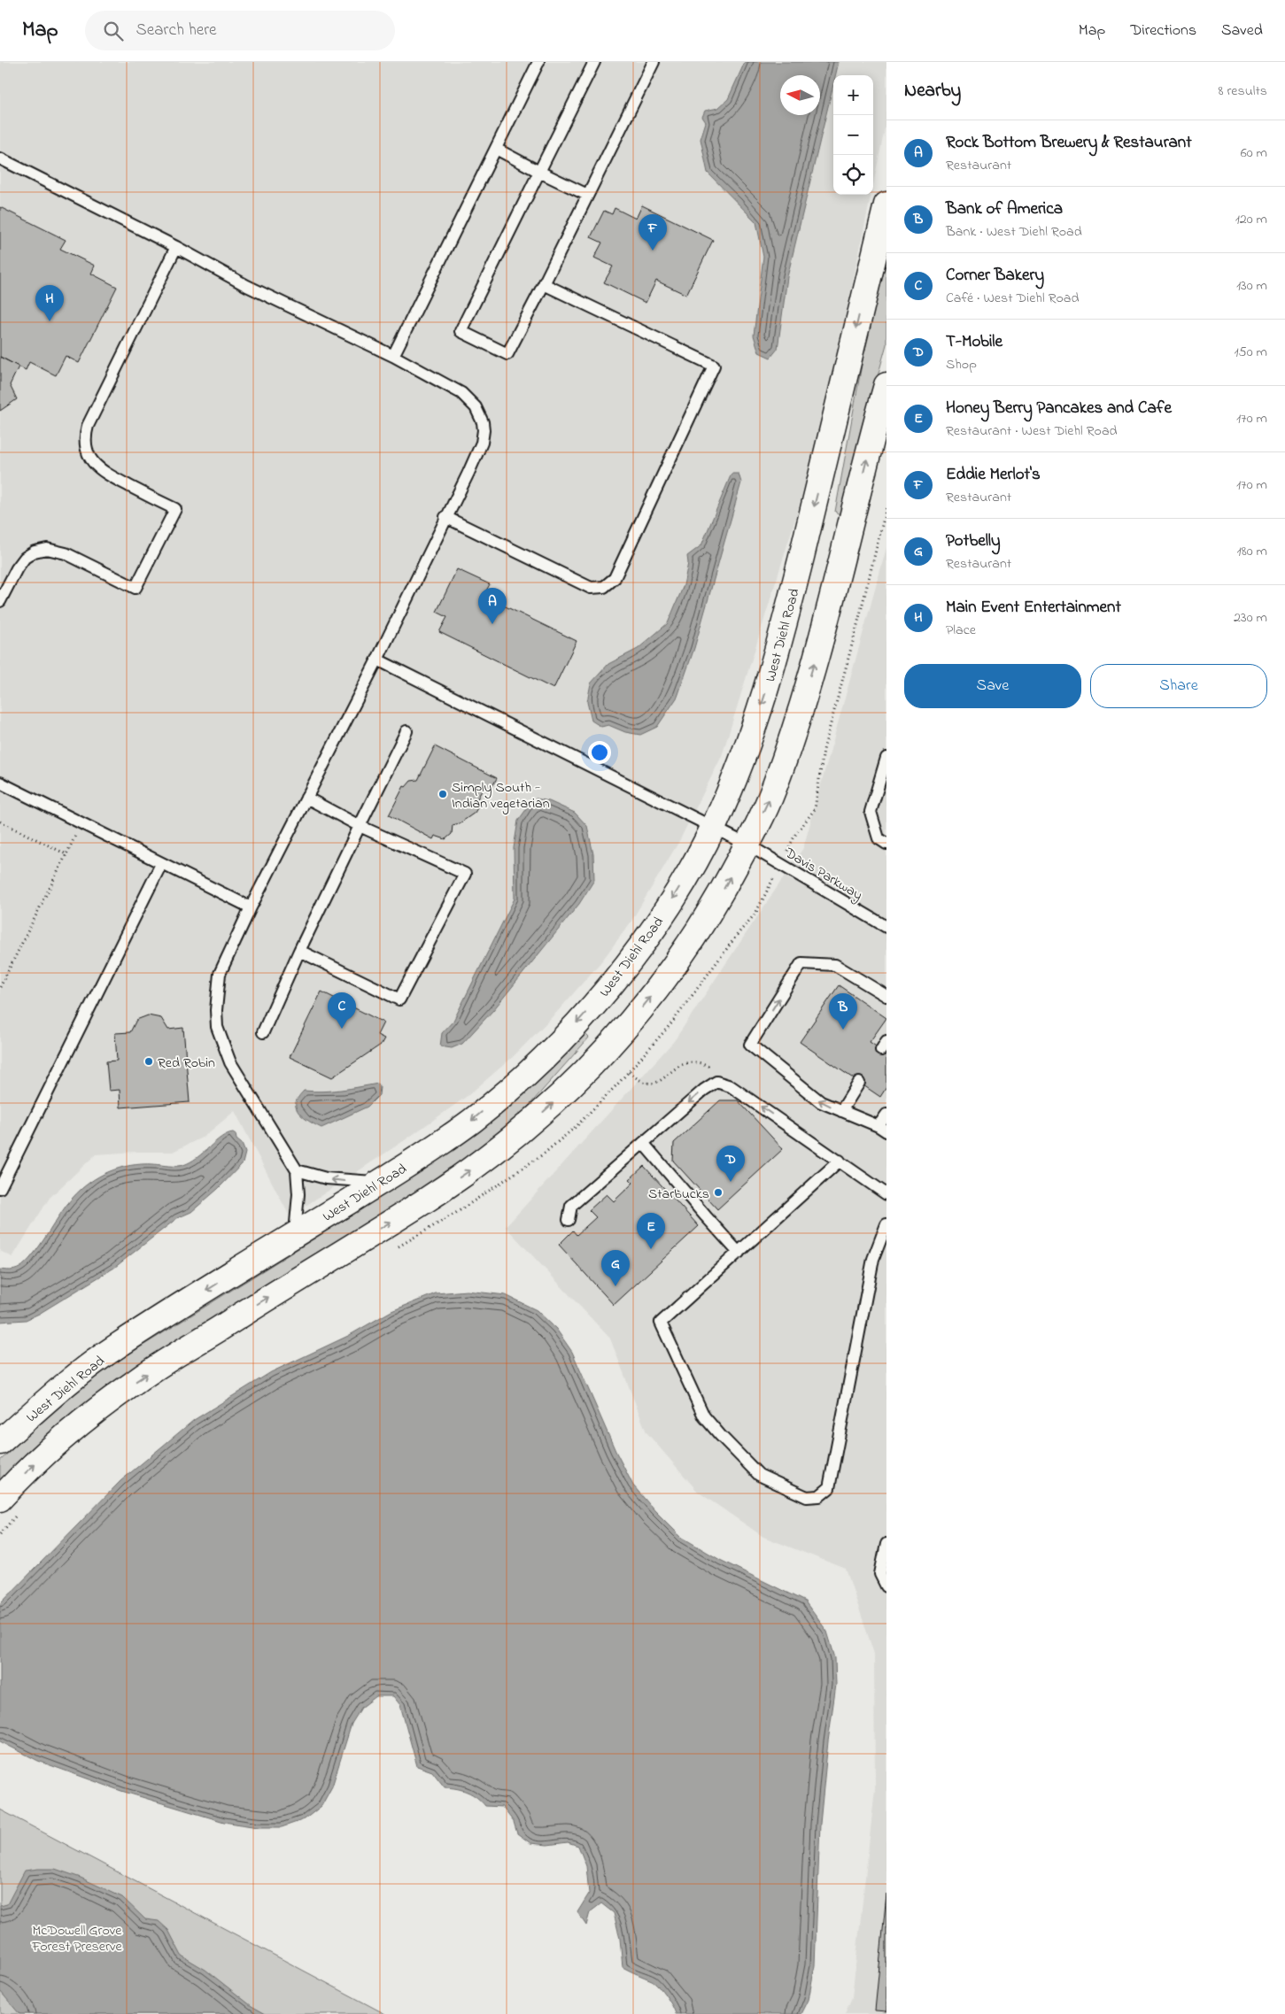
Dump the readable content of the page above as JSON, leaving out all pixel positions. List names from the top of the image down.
{
  "streets": {
    "street": ["West Diehl Road"],
    "lane": ["Davis Parkway"]
  },
  "crossings": [
    ["West Diehl Road", "Davis Parkway"]
  ],
  "parks": ["McDowell Grove Forest Preserve"],
  "places": ["Simply South - Indian vegetarian", "Red Robin", "Starbucks"],
  "north": "left",
  "page": {
    "header": "Map",
    "search": "Search here",
    "nav": ["Map", "Directions", "Saved"],
    "heading": ["Nearby", "8 results"],
    "map_buttons": ["+", "−"],
    "list": [
      {
        "mark": "A",
        "name": "Rock Bottom Brewery & Restaurant",
        "note": "Restaurant",
        "value": "60 m"
      },
      {
        "mark": "B",
        "name": "Bank of America",
        "note": "Bank · West Diehl Road",
        "value": "120 m"
      },
      {
        "mark": "C",
        "name": "Corner Bakery",
        "note": "Café · West Diehl Road",
        "value": "130 m"
      },
      {
        "mark": "D",
        "name": "T-Mobile",
        "note": "Shop",
        "value": "150 m"
      },
      {
        "mark": "E",
        "name": "Honey Berry Pancakes and Cafe",
        "note": "Restaurant · West Diehl Road",
        "value": "170 m"
      },
      {
        "mark": "F",
        "name": "Eddie Merlot's",
        "note": "Restaurant",
        "value": "170 m"
      },
      {
        "mark": "G",
        "name": "Potbelly",
        "note": "Restaurant",
        "value": "180 m"
      },
      {
        "mark": "H",
        "name": "Main Event Entertainment",
        "note": "Place",
        "value": "230 m"
      }
    ],
    "pins": [
      "F",
      "H",
      "A",
      "C",
      "B",
      "D",
      "E",
      "G"
    ],
    "buttons": ["Save", "Share"]
  }
}
